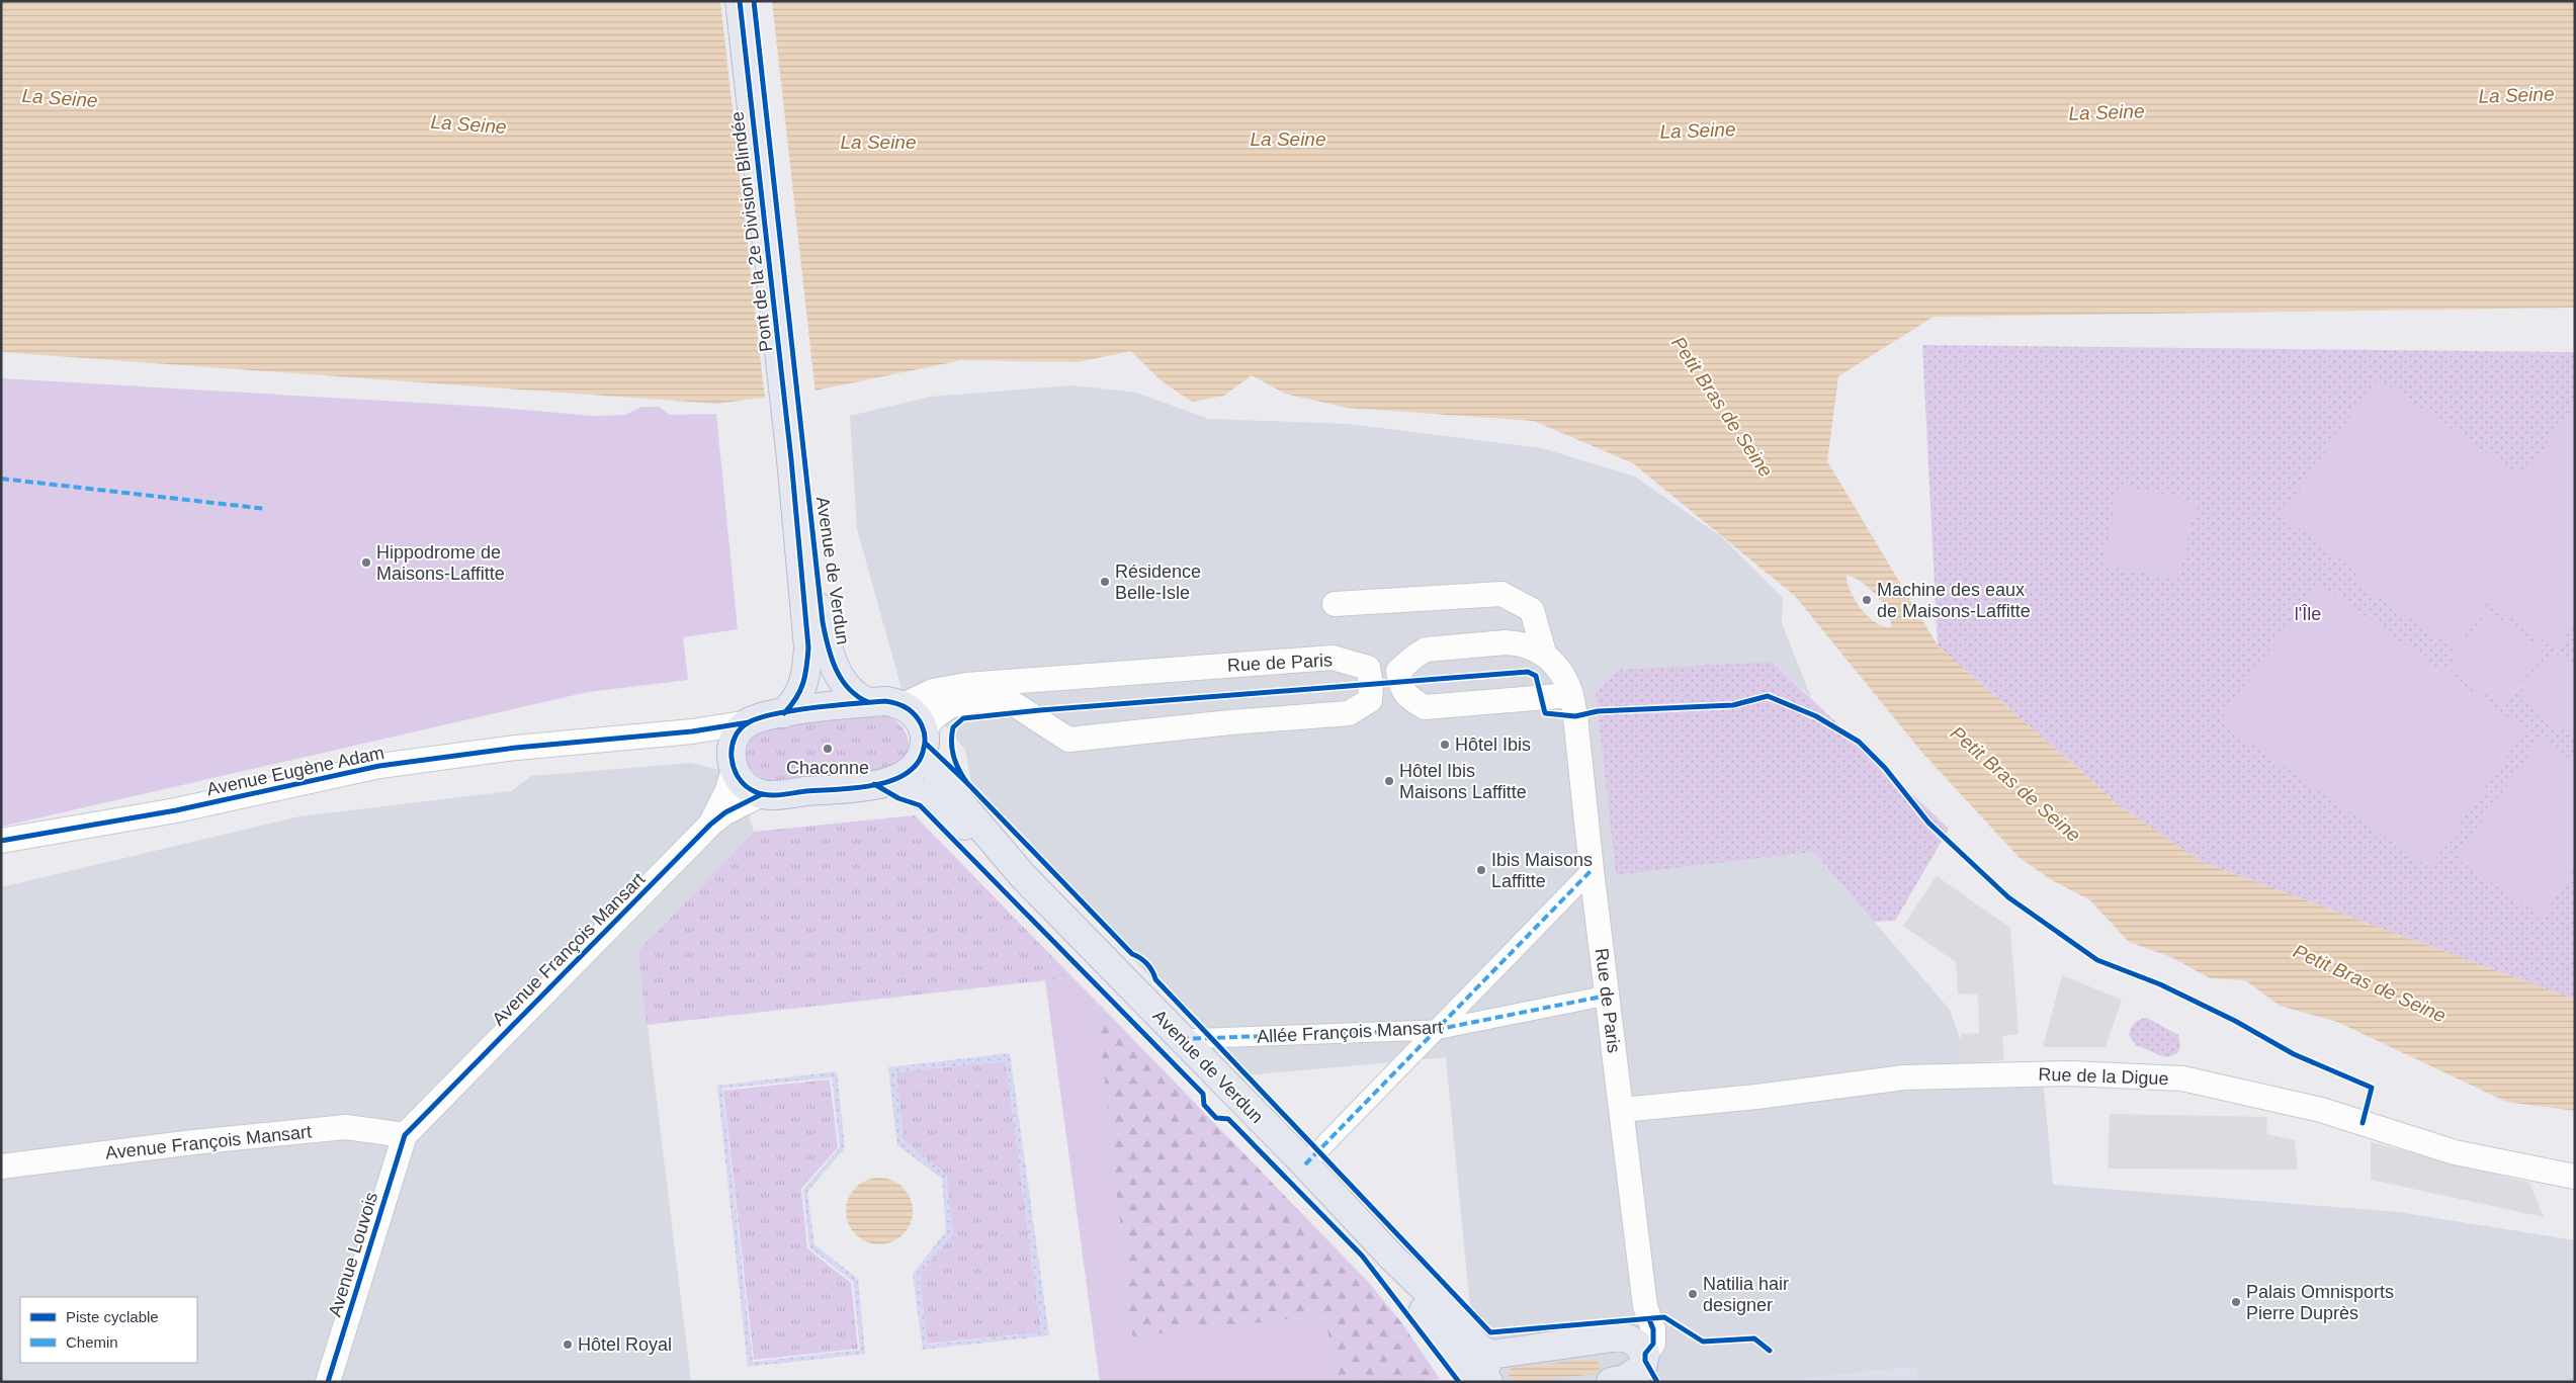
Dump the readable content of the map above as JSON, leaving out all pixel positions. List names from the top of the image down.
{
  "streets": {
    "main road": ["Pont de la 2e Division Blindée", "Avenue de Verdun"],
    "street": [
      "Rue de Paris",
      "Avenue Eugène Adam",
      "Avenue François Mansart",
      "Allée François Mansart",
      "Rue de la Digue",
      "Avenue Louvois"
    ]
  },
  "crossings": [
    ["Pont de la 2e Division Blindée", "Avenue de Verdun"],
    ["Avenue de Verdun", "Rue de Paris"],
    ["Avenue de Verdun", "Allée François Mansart"],
    ["Rue de Paris", "Allée François Mansart"],
    ["Rue de Paris", "Rue de la Digue"],
    ["Avenue François Mansart", "Avenue Louvois"]
  ],
  "water": ["La Seine", "Petit Bras de Seine"],
  "parks": ["l'Île"],
  "places": [
    "Hippodrome de Maisons-Laffitte",
    "Résidence Belle-Isle",
    "Machine des eaux de Maisons-Laffitte",
    "Hôtel Ibis",
    "Chaconne",
    "Hôtel Ibis Maisons Laffitte",
    "Ibis Maisons Laffitte",
    "Natilia hair designer",
    "Palais Omnisports Pierre Duprès",
    "Hôtel Royal"
  ],
  "legend": ["Piste cyclable", "Chemin"]
}
